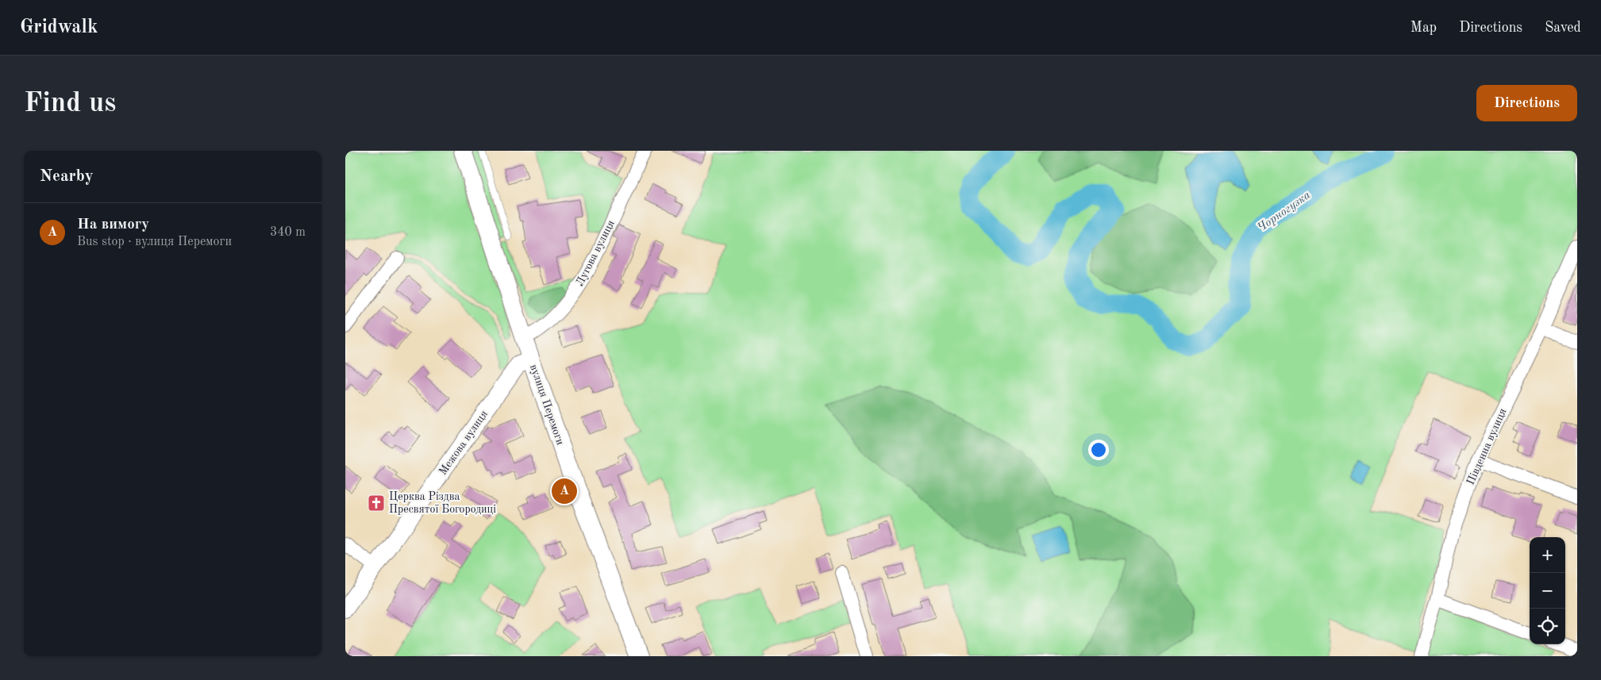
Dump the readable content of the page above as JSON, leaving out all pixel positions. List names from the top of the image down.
{
  "streets": {
    "main road": ["вулиця Перемоги"],
    "street": ["Лугова вулиця", "Межова вулиця", "Південна вулиця"]
  },
  "crossings": [
    ["Лугова вулиця", "вулиця Перемоги"],
    ["вулиця Перемоги", "Межова вулиця"]
  ],
  "water": ["Чорногузка"],
  "places": {
    "church": ["Церква Різдва Пресвятої Богородиці"]
  },
  "page": {
    "header": "Gridwalk",
    "nav": ["Map", "Directions", "Saved"],
    "buttons": "Directions",
    "title": "Find us",
    "heading": "Nearby",
    "list": [
      {
        "mark": "A",
        "name": "На вимогу",
        "note": "Bus stop · вулиця Перемоги",
        "value": "340 m"
      }
    ],
    "pins": "A",
    "map_buttons": ["+", "−"]
  }
}
